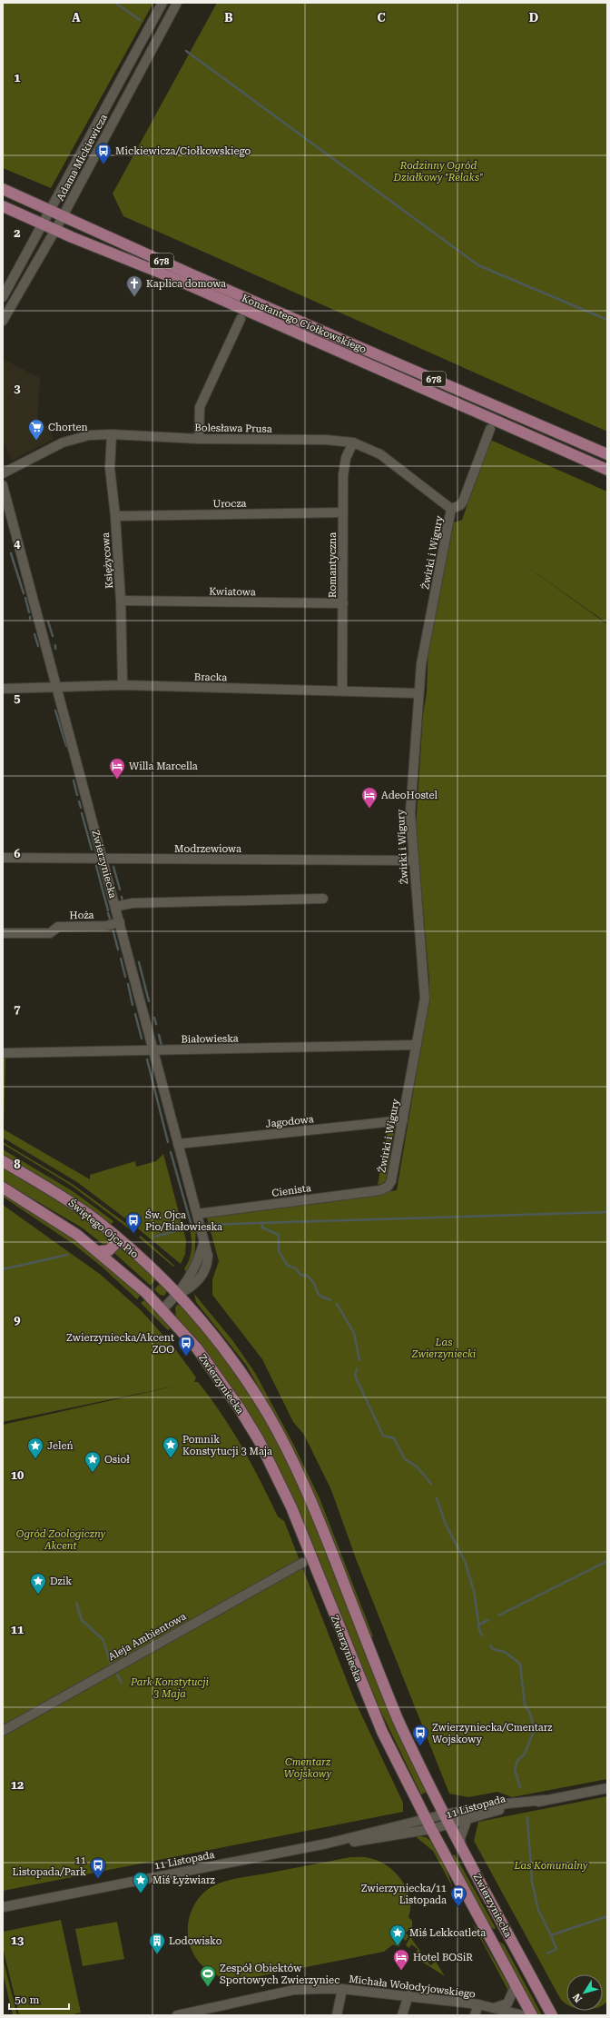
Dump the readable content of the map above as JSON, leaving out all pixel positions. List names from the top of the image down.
{
  "streets": {
    "main road": [
      "678",
      "Konstantego Ciołkowskiego",
      "Zwierzyniecka",
      "Świętego Ojca Pio"
    ],
    "street": [
      "Adama Mickiewicza",
      "Bolesława Prusa",
      "Urocza",
      "Żwirki i Wigury",
      "Księżycowa",
      "Romantyczna",
      "Kwiatowa",
      "Bracka",
      "Modrzewiowa",
      "Hoża",
      "Białowieska",
      "Jagodowa",
      "Cienista",
      "Aleja Ambientowa",
      "11 Listopada",
      "Michała Wołodyjowskiego"
    ]
  },
  "crossings": [
    ["Adama Mickiewicza", "Konstantego Ciołkowskiego"],
    ["Bolesława Prusa", "Żwirki i Wigury"],
    ["Bolesława Prusa", "Księżycowa"],
    ["Bolesława Prusa", "Romantyczna"],
    ["Urocza", "Księżycowa"],
    ["Urocza", "Romantyczna"],
    ["Żwirki i Wigury", "Bracka"],
    ["Żwirki i Wigury", "Modrzewiowa"],
    ["Żwirki i Wigury", "Białowieska"],
    ["Żwirki i Wigury", "Jagodowa"],
    ["Żwirki i Wigury", "Cienista"],
    ["Księżycowa", "Kwiatowa"],
    ["Księżycowa", "Bracka"],
    ["Romantyczna", "Kwiatowa"],
    ["Romantyczna", "Bracka"],
    ["Bracka", "Zwierzyniecka"],
    ["Modrzewiowa", "Zwierzyniecka"],
    ["Zwierzyniecka", "Hoża"],
    ["Zwierzyniecka", "Białowieska"],
    ["Zwierzyniecka", "Jagodowa"],
    ["Zwierzyniecka", "Cienista"],
    ["Zwierzyniecka", "Świętego Ojca Pio"],
    ["Zwierzyniecka", "11 Listopada"]
  ],
  "parks": [
    "Rodzinny Ogród Działkowy \"Relaks\"",
    "Las Zwierzyniecki",
    "Ogród Zoologiczny Akcent",
    "Park Konstytucji 3 Maja",
    "Cmentarz Wojskowy",
    "Las Komunalny"
  ],
  "places": {
    "bus stop": [
      "Mickiewicza/Ciołkowskiego",
      "Św. Ojca Pio/Białowieska",
      "Zwierzyniecka/Akcent ZOO",
      "Zwierzyniecka/Cmentarz Wojskowy",
      "11 Listopada/Park",
      "Zwierzyniecka/11 Listopada"
    ],
    "church": ["Kaplica domowa"],
    "supermarket": ["Chorten"],
    "hotel": ["Willa Marcella", "AdeoHostel", "Hotel BOSiR"],
    "place": [
      "Pomnik Konstytucji 3 Maja",
      "Jeleń",
      "Osioł",
      "Dzik",
      "Miś Łyżwiarz",
      "Miś Lekkoatleta"
    ],
    "building": ["Lodowisko"],
    "sports": ["Zespół Obiektów Sportowych Zwierzyniec"]
  },
  "scale_bar": "50 m",
  "north": "bottom left",
  "grid": {
    "columns": [
      "A",
      "B",
      "C",
      "D"
    ],
    "rows": [
      "1",
      "2",
      "3",
      "4",
      "5",
      "6",
      "7",
      "8",
      "9",
      "10",
      "11",
      "12",
      "13"
    ]
  }
}
